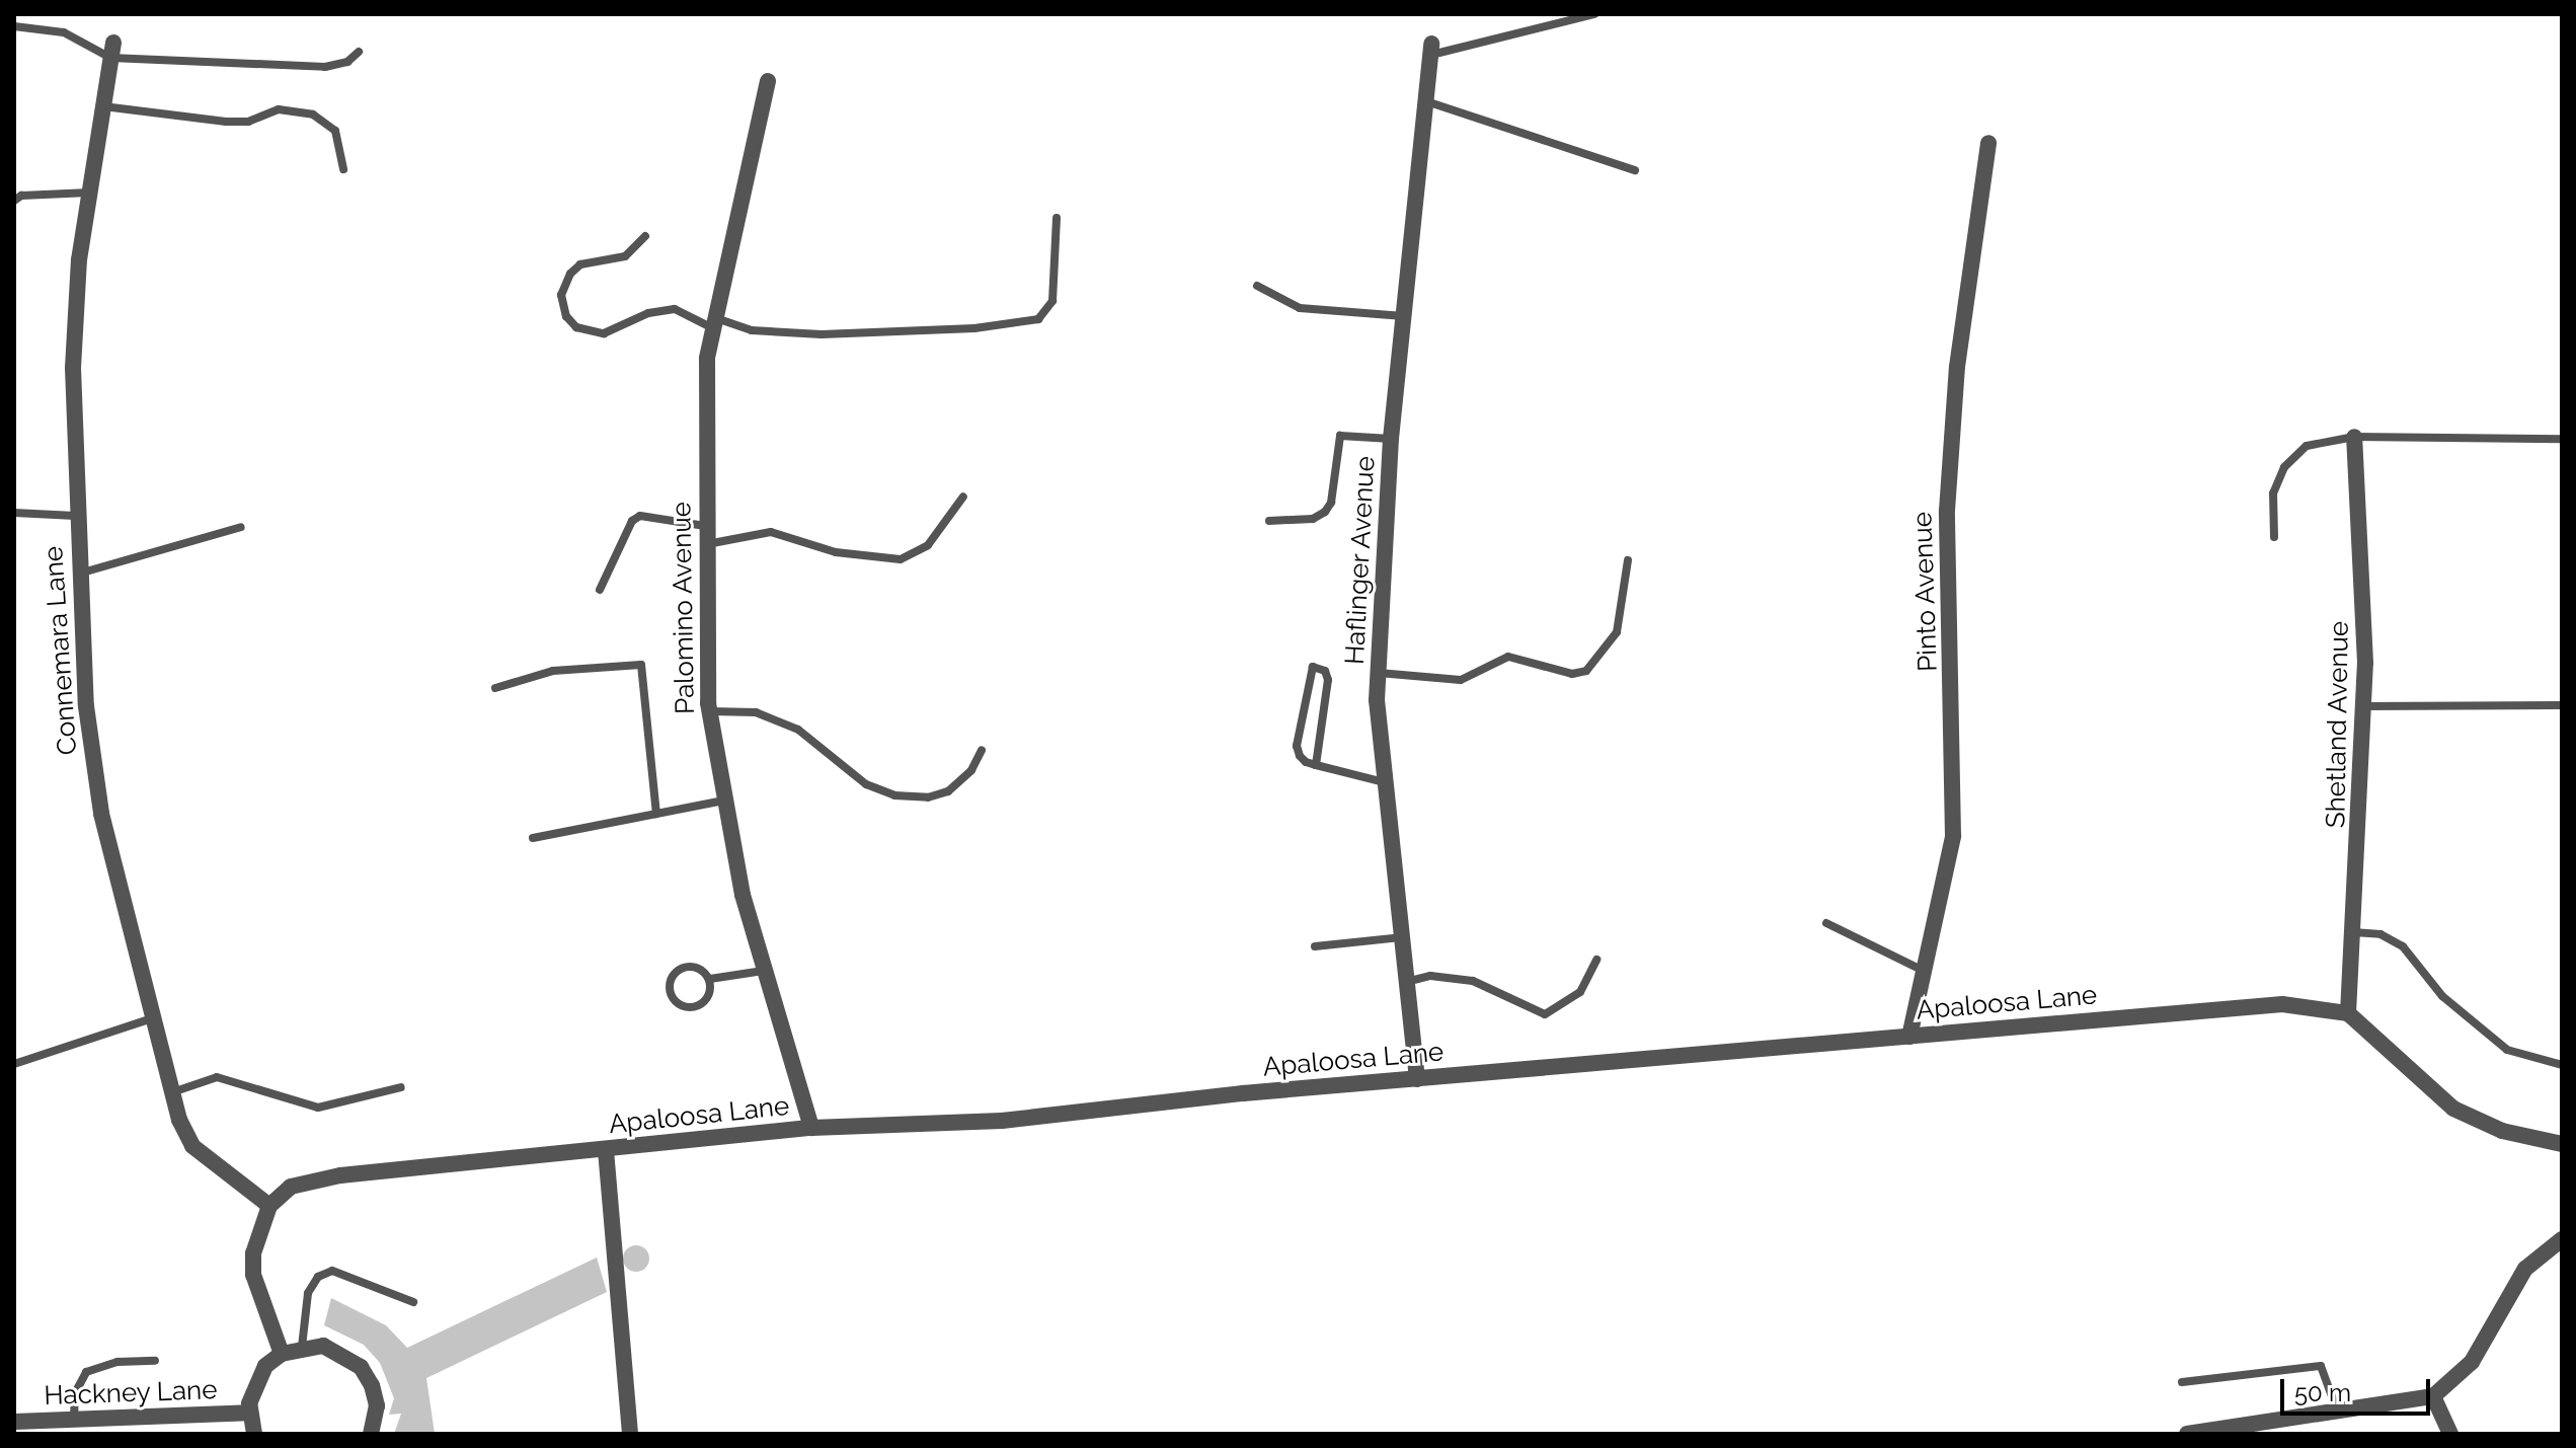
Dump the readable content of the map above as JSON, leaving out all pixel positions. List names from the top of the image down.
{
  "streets": {
    "street": [
      "Haflinger Avenue",
      "Pinto Avenue",
      "Palomino Avenue",
      "Connemara Lane",
      "Shetland Avenue",
      "Apaloosa Lane",
      "Hackney Lane"
    ]
  },
  "crossings": [
    ["Haflinger Avenue", "Apaloosa Lane"],
    ["Pinto Avenue", "Apaloosa Lane"],
    ["Palomino Avenue", "Apaloosa Lane"],
    ["Connemara Lane", "Apaloosa Lane"],
    ["Shetland Avenue", "Apaloosa Lane"]
  ],
  "scale_bar": "50 m"
}
